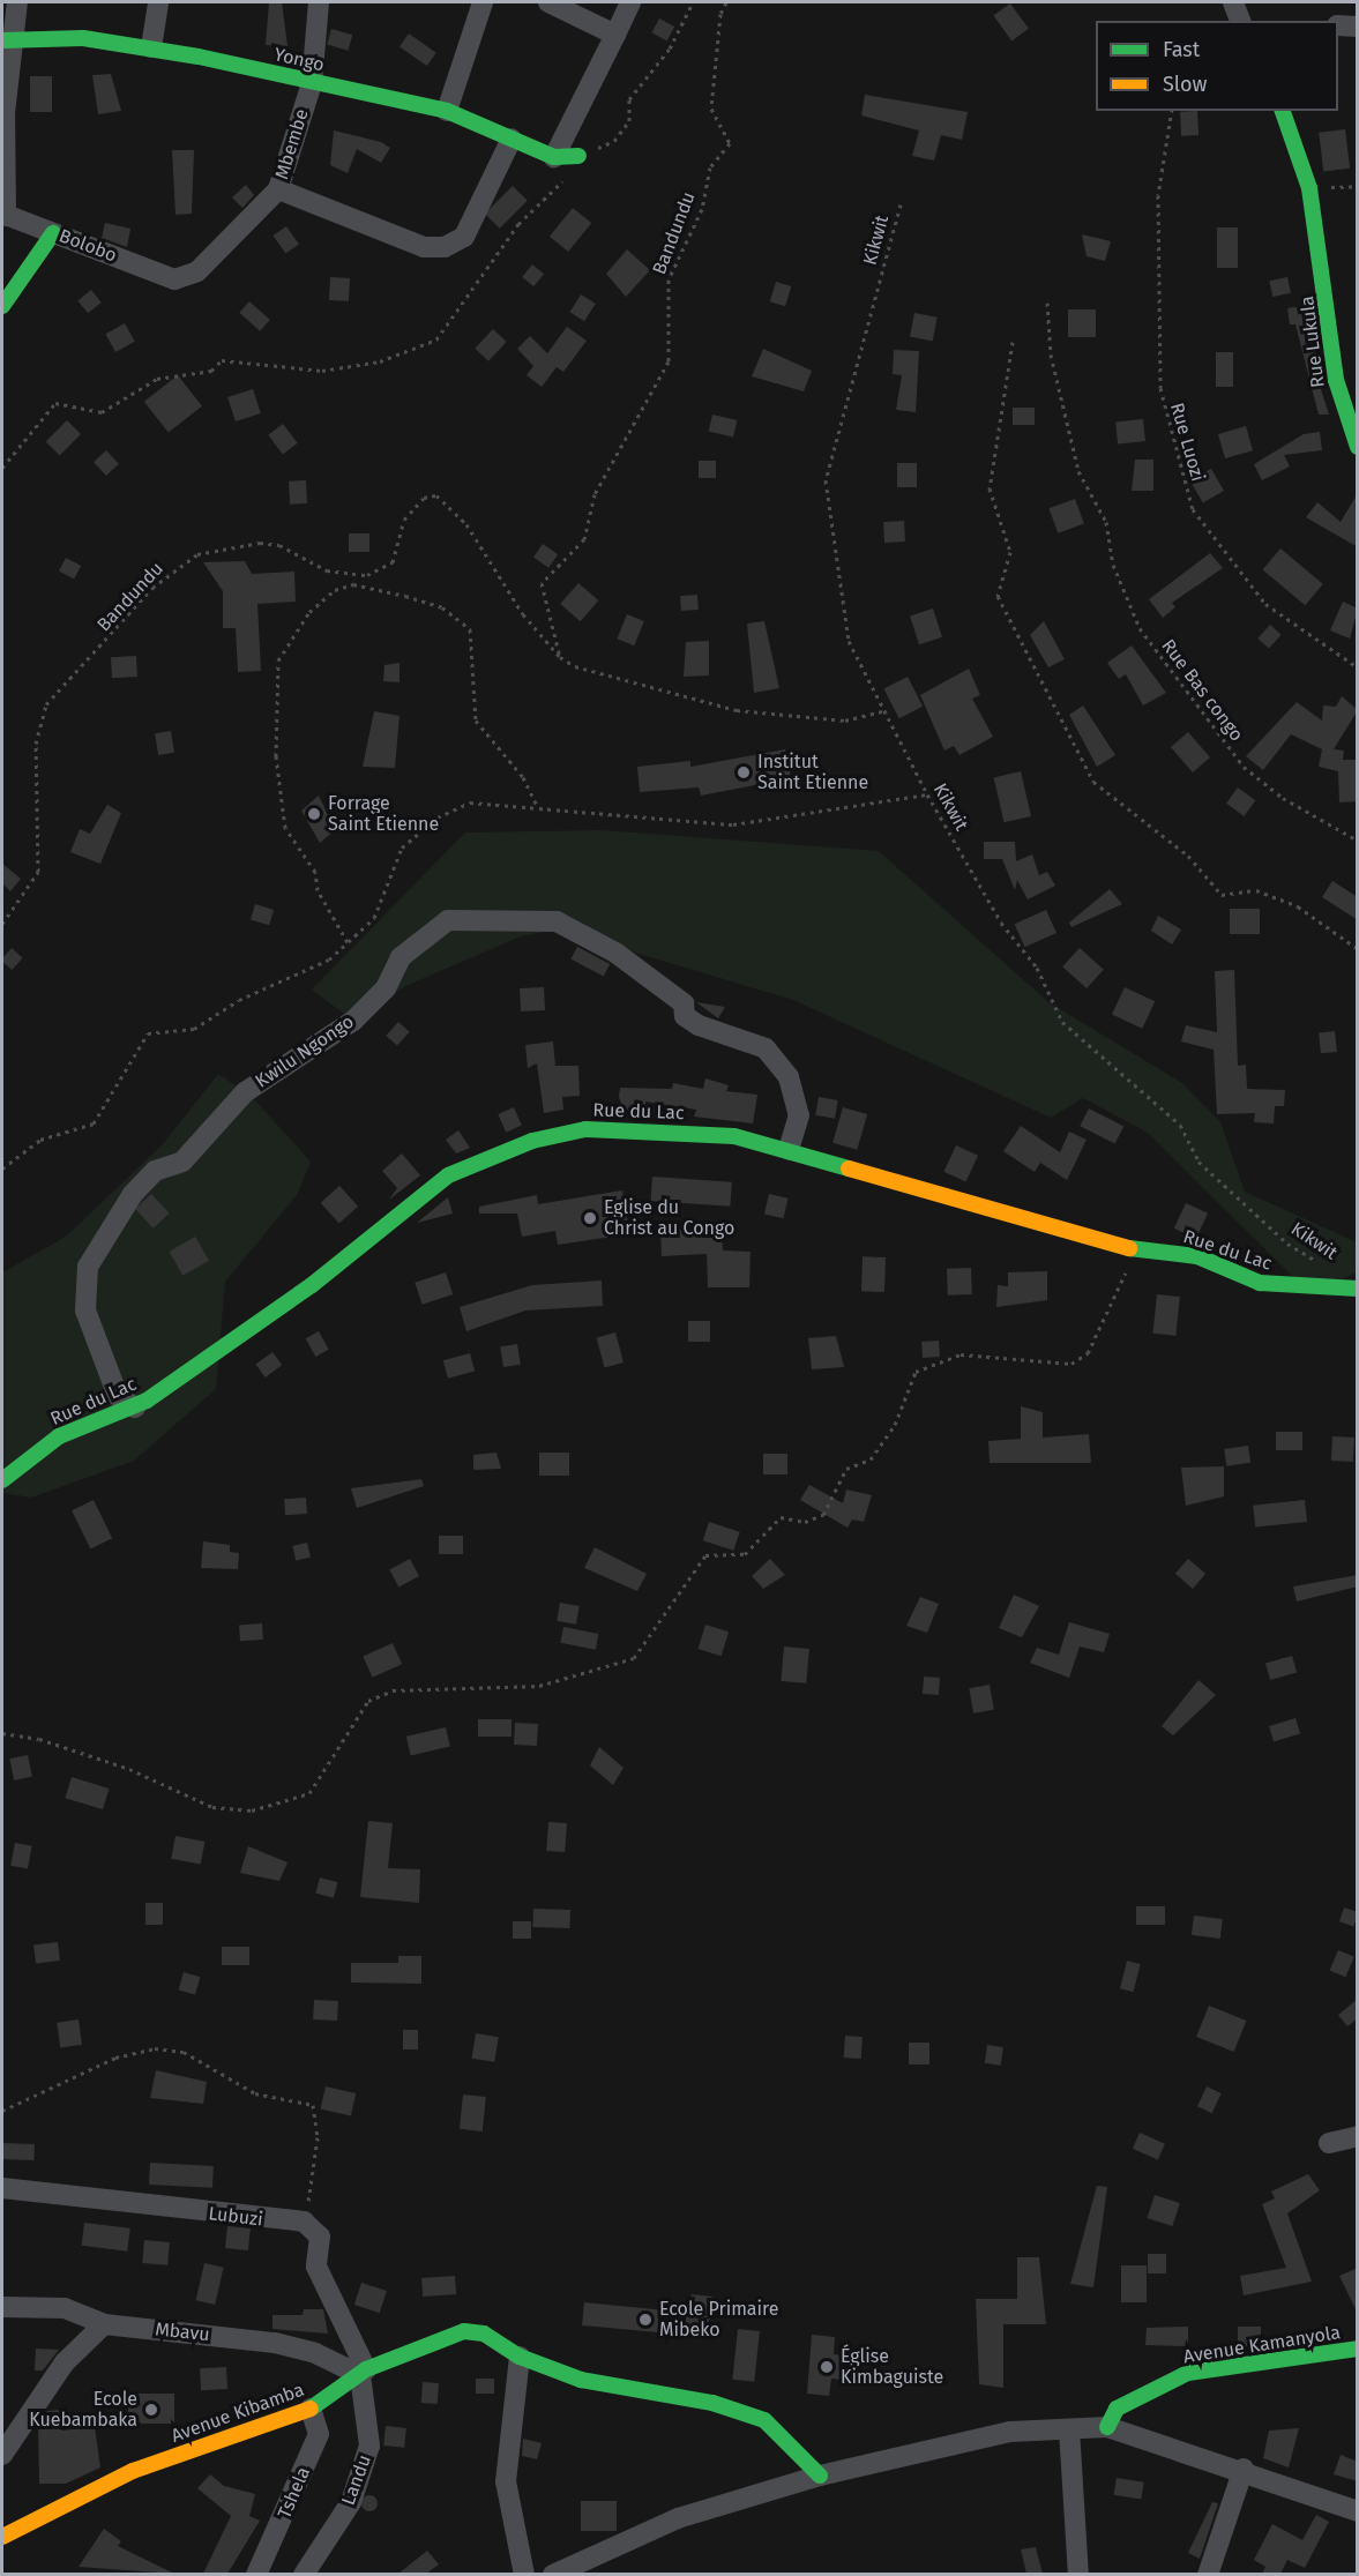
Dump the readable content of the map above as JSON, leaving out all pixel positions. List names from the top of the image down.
{
  "streets": {
    "street": [
      "Yongo",
      "Mbembe",
      "Bolobo",
      "Rue Lukula",
      "Kwilu Ngongo",
      "Rue du Lac",
      "Lubuzi",
      "Mbavu",
      "Avenue Kamanyola",
      "Avenue Kibamba",
      "Landu",
      "Tshela"
    ],
    "path": [
      "Bandundu",
      "Kikwit",
      "Rue Luozi",
      "Rue Bas congo"
    ]
  },
  "crossings": [
    ["Yongo", "Mbembe"],
    ["Mbembe", "Bolobo"],
    ["Bandundu", "Kikwit"],
    ["Kwilu Ngongo", "Rue du Lac"],
    ["Mbavu", "Avenue Kibamba"],
    ["Mbavu", "Landu"],
    ["Avenue Kibamba", "Landu"],
    ["Avenue Kibamba", "Tshela"]
  ],
  "places": [
    "Institut Saint Etienne",
    "Forrage Saint Etienne",
    "Eglise du Christ au Congo",
    "Ecole Primaire Mibeko",
    "Église Kimbaguiste",
    "Ecole Kuebambaka"
  ],
  "legend": ["Fast", "Slow"]
}
